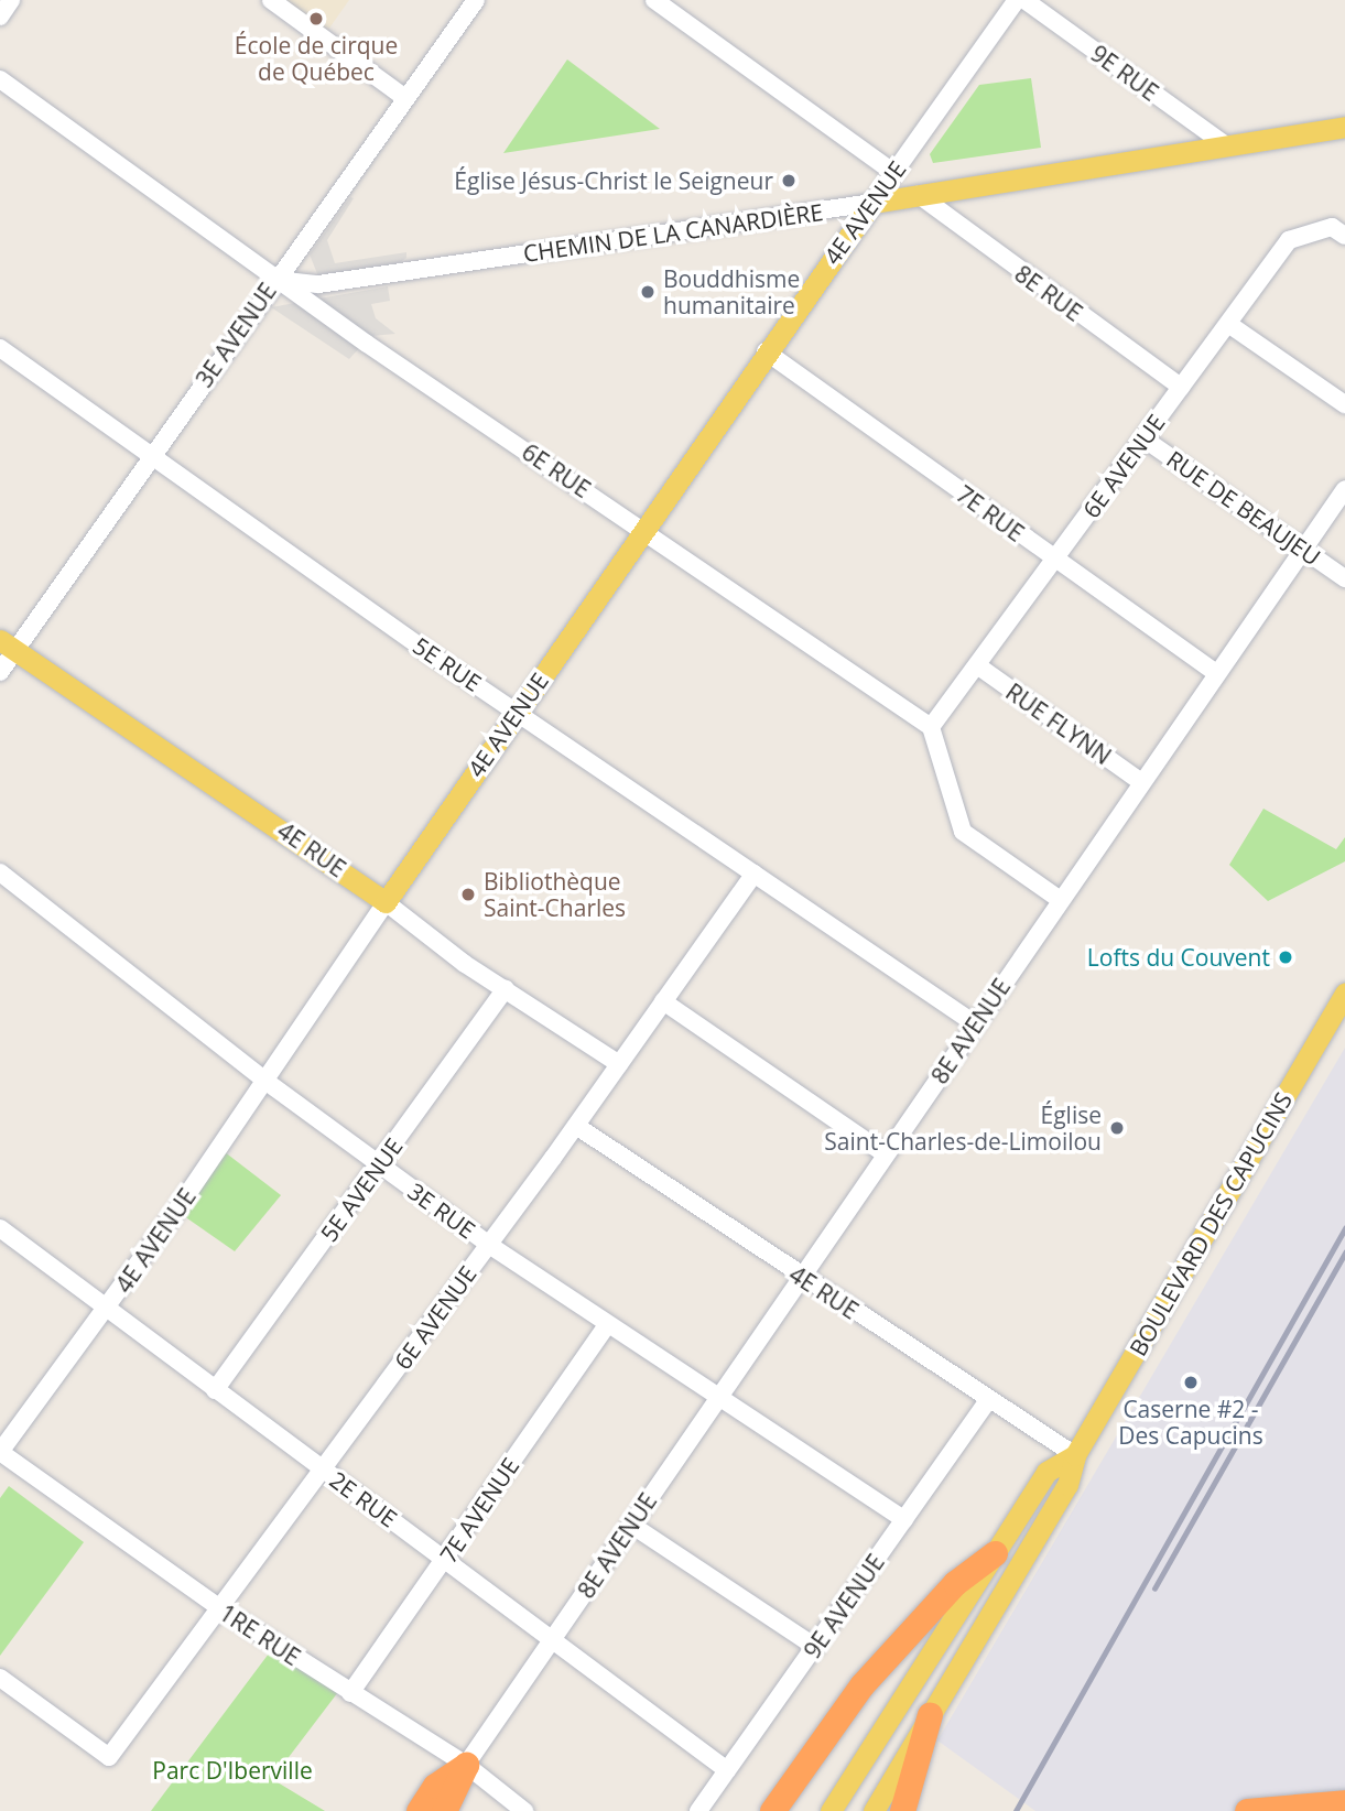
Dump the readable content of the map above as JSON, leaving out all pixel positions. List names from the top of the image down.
{
  "streets": {
    "main road": [
      "4E AVENUE",
      "CHEMIN DE LA CANARDIÈRE",
      "4E RUE",
      "BOULEVARD DES CAPUCINS"
    ],
    "street": [
      "9E RUE",
      "8E RUE",
      "3E AVENUE",
      "6E AVENUE",
      "6E RUE",
      "RUE DE BEAUJEU",
      "7E RUE",
      "5E RUE",
      "RUE FLYNN",
      "8E AVENUE",
      "5E AVENUE",
      "3E RUE",
      "2E RUE",
      "7E AVENUE",
      "9E AVENUE",
      "1RE RUE"
    ]
  },
  "crossings": [
    ["9E RUE", "CHEMIN DE LA CANARDIÈRE"],
    ["4E AVENUE", "CHEMIN DE LA CANARDIÈRE"],
    ["4E AVENUE", "6E RUE"],
    ["4E AVENUE", "7E RUE"],
    ["4E AVENUE", "5E RUE"],
    ["4E AVENUE", "4E RUE"],
    ["4E AVENUE", "3E RUE"],
    ["4E AVENUE", "2E RUE"],
    ["4E AVENUE", "1RE RUE"],
    ["CHEMIN DE LA CANARDIÈRE", "8E RUE"],
    ["CHEMIN DE LA CANARDIÈRE", "3E AVENUE"],
    ["CHEMIN DE LA CANARDIÈRE", "6E RUE"],
    ["8E RUE", "6E AVENUE"],
    ["3E AVENUE", "6E RUE"],
    ["3E AVENUE", "5E RUE"],
    ["3E AVENUE", "4E RUE"],
    ["6E AVENUE", "6E RUE"],
    ["6E AVENUE", "RUE DE BEAUJEU"],
    ["6E AVENUE", "7E RUE"],
    ["6E AVENUE", "5E RUE"],
    ["6E AVENUE", "RUE FLYNN"],
    ["6E AVENUE", "4E RUE"],
    ["6E AVENUE", "3E RUE"],
    ["6E AVENUE", "2E RUE"],
    ["6E AVENUE", "1RE RUE"],
    ["RUE DE BEAUJEU", "8E AVENUE"],
    ["7E RUE", "8E AVENUE"],
    ["5E RUE", "8E AVENUE"],
    ["RUE FLYNN", "8E AVENUE"],
    ["4E RUE", "8E AVENUE"],
    ["4E RUE", "5E AVENUE"],
    ["4E RUE", "BOULEVARD DES CAPUCINS"],
    ["4E RUE", "9E AVENUE"],
    ["8E AVENUE", "3E RUE"],
    ["8E AVENUE", "2E RUE"],
    ["8E AVENUE", "1RE RUE"],
    ["5E AVENUE", "3E RUE"],
    ["5E AVENUE", "2E RUE"],
    ["3E RUE", "7E AVENUE"],
    ["3E RUE", "9E AVENUE"],
    ["2E RUE", "7E AVENUE"],
    ["2E RUE", "9E AVENUE"],
    ["7E AVENUE", "1RE RUE"]
  ],
  "parks": ["Parc D'Iberville"],
  "places": [
    "École de cirque de Québec",
    "Église Jésus-Christ le Seigneur",
    "Bouddhisme humanitaire",
    "Bibliothèque Saint-Charles",
    "Lofts du Couvent",
    "Église Saint-Charles-de-Limoilou",
    "Caserne #2 - Des Capucins"
  ]
}
